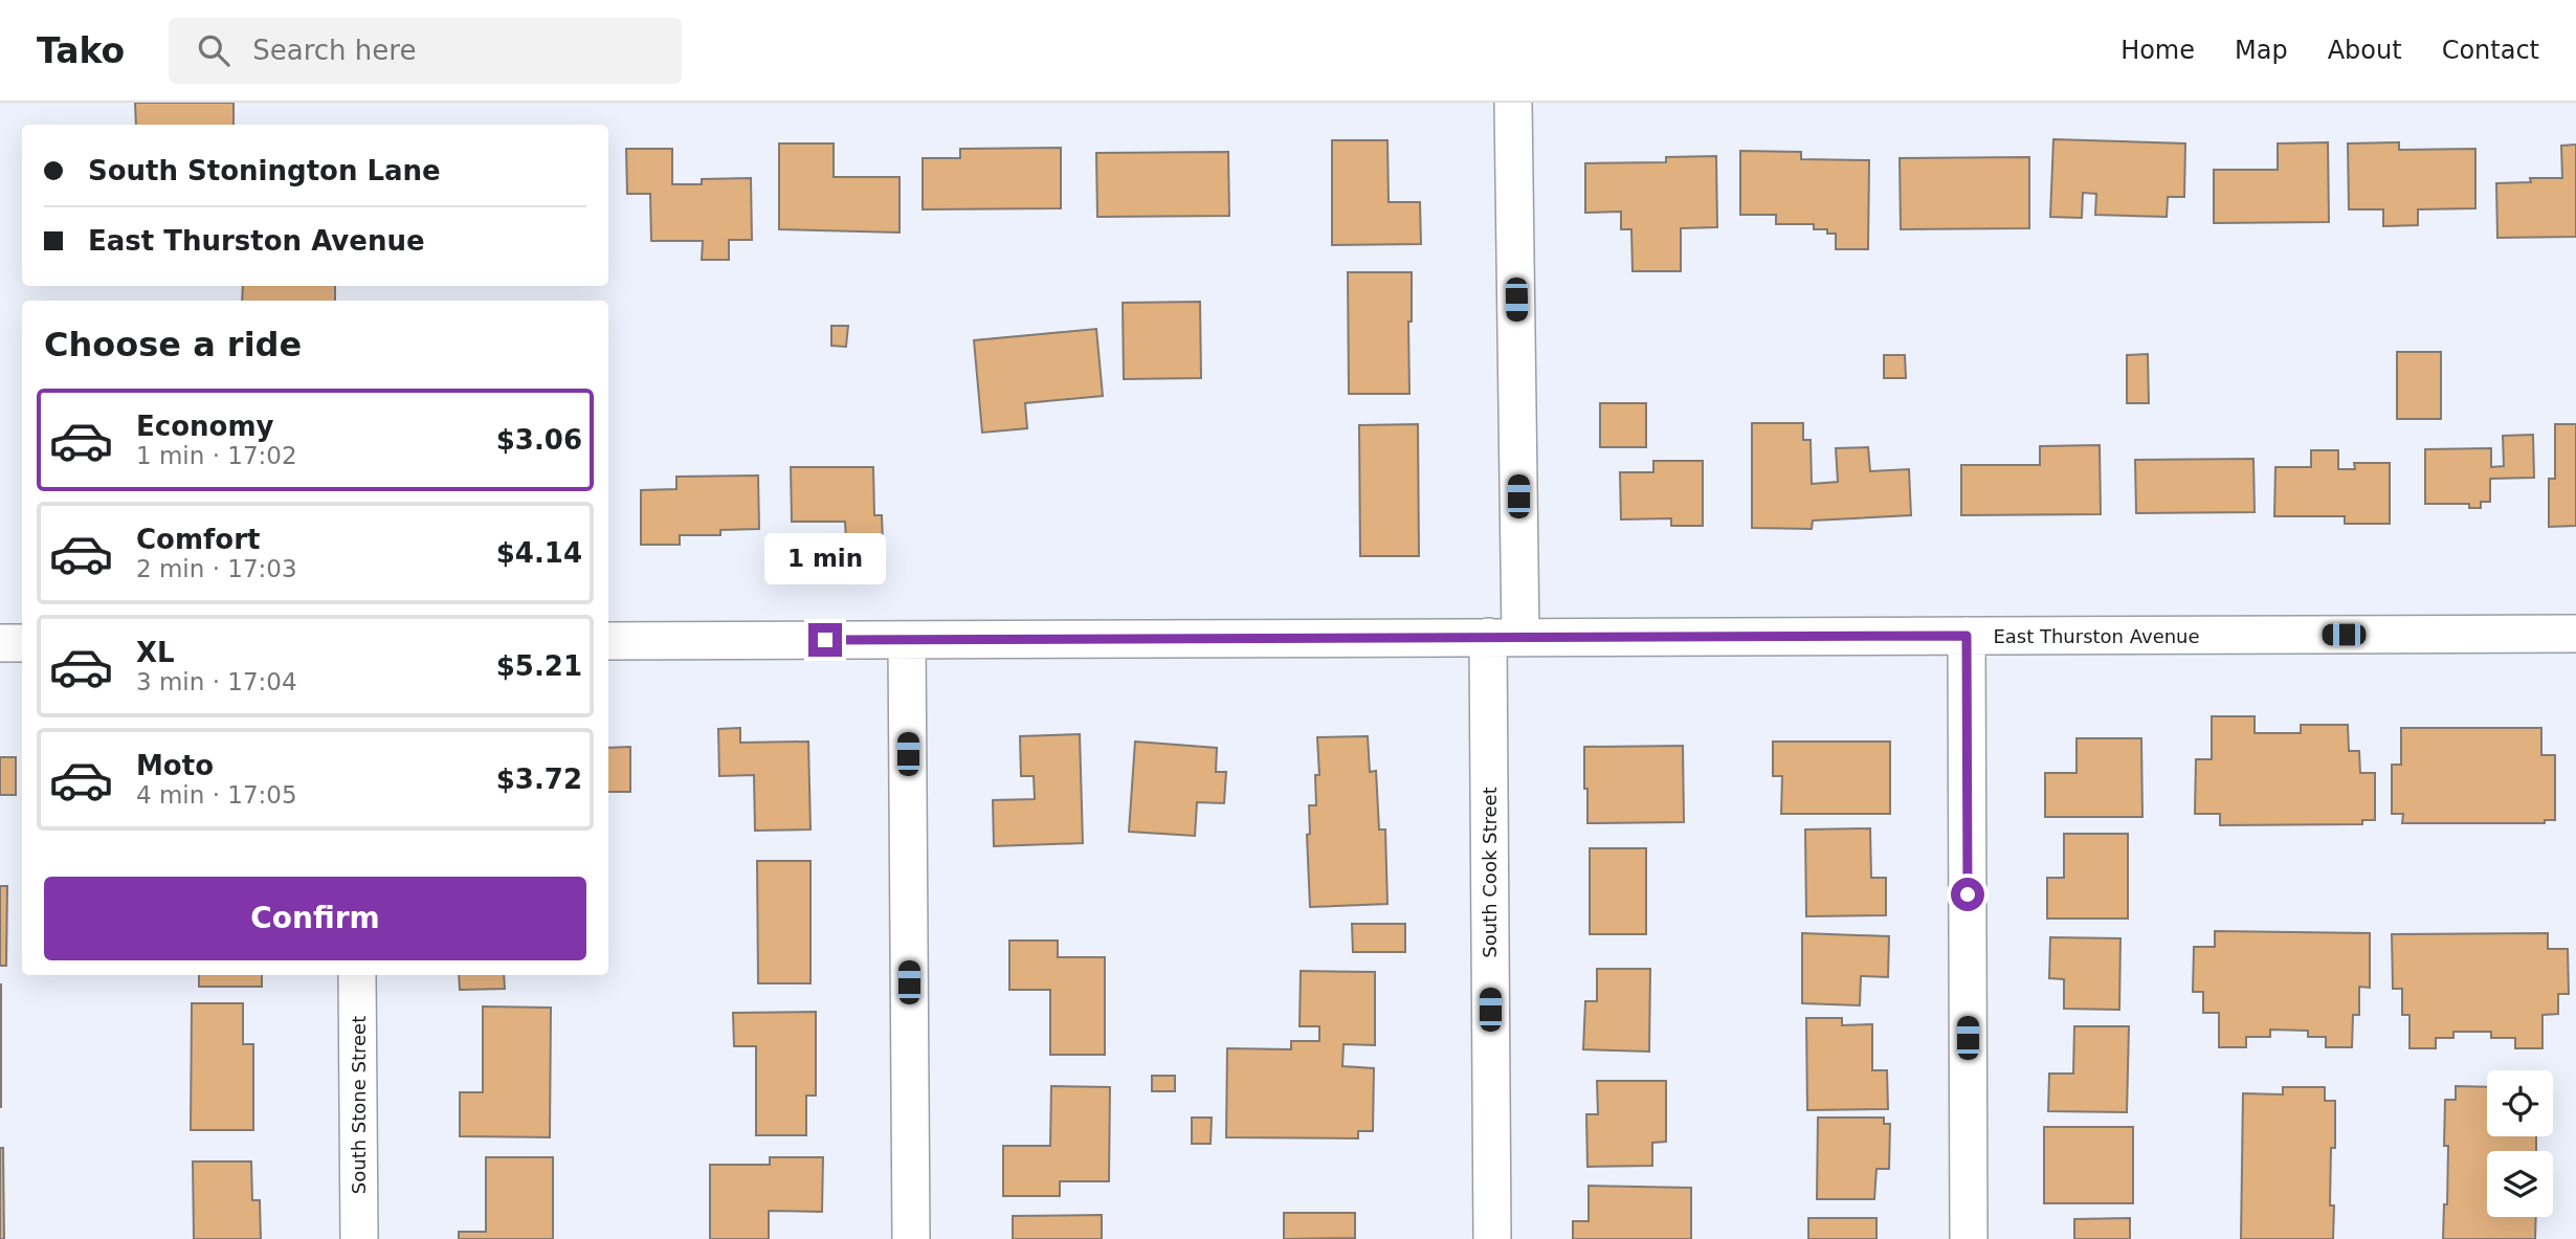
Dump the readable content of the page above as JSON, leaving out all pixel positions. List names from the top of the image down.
{
  "streets": {
    "street": ["East Thurston Avenue", "South Cook Street", "South Stone Street"]
  },
  "crossings": [
    ["East Thurston Avenue", "South Cook Street"]
  ],
  "page": {
    "header": "Tako",
    "search": "Search here",
    "nav": [
      "Home",
      "Map",
      "About",
      "Contact"
    ],
    "banner": ["South Stonington Lane", "East Thurston Avenue"],
    "heading": "Choose a ride",
    "list": [
      {
        "name": "Economy",
        "note": "1 min · 17:02",
        "value": "$3.06"
      },
      {
        "name": "Comfort",
        "note": "2 min · 17:03",
        "value": "$4.14"
      },
      {
        "name": "XL",
        "note": "3 min · 17:04",
        "value": "$5.21"
      },
      {
        "name": "Moto",
        "note": "4 min · 17:05",
        "value": "$3.72"
      }
    ],
    "bubble": "1 min",
    "buttons": "Confirm"
  }
}
